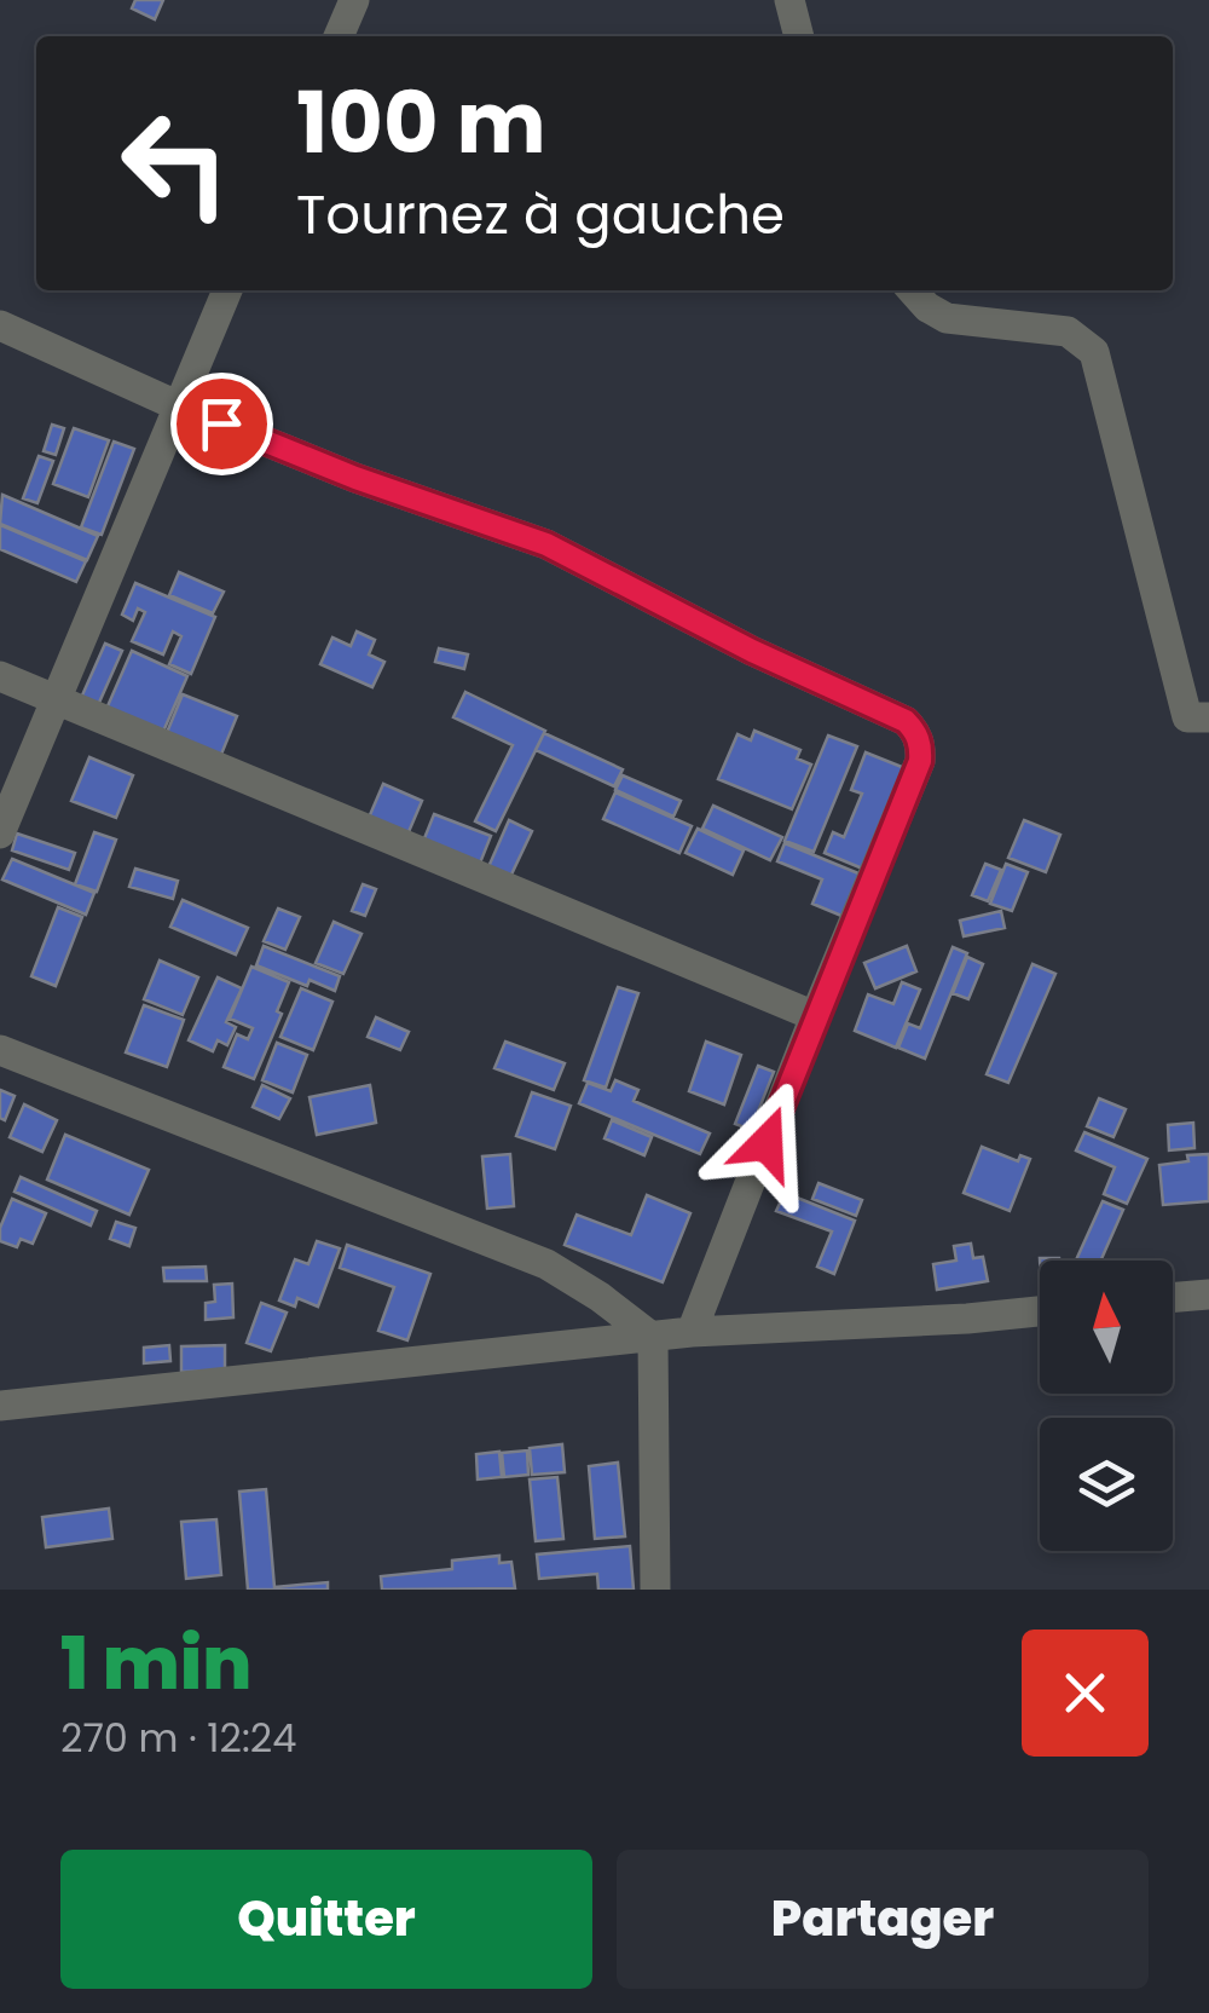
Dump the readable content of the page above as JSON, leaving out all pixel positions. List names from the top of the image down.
{
  "north": "top",
  "page": {
    "turn": ["100 m", "Tournez à gauche"],
    "heading": ["1 min", "270 m · 12:24"],
    "buttons": ["Quitter", "Partager"]
  }
}
